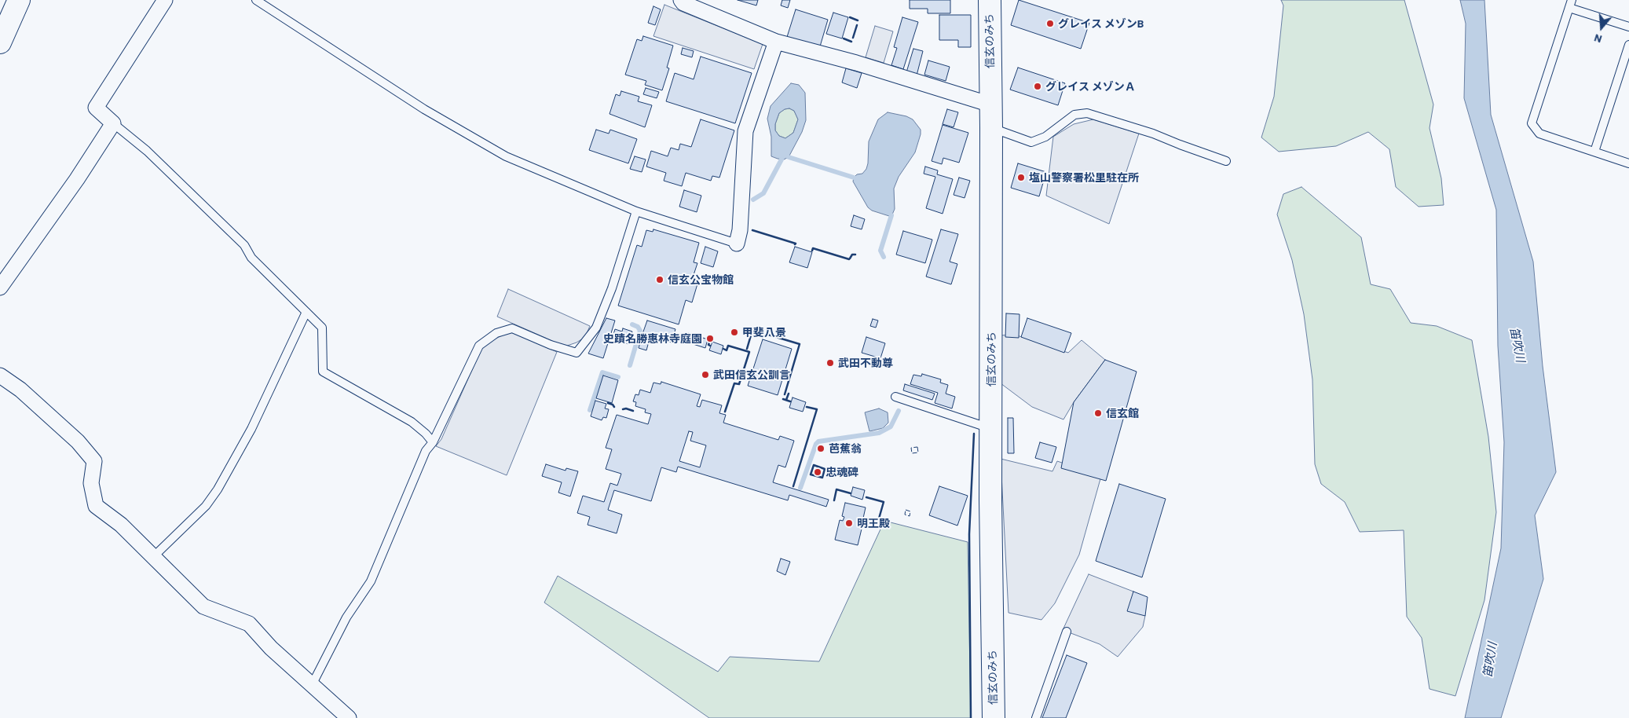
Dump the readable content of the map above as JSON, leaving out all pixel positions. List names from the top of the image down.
{
  "streets": {
    "main road": ["信玄のみち"]
  },
  "water": ["笛吹川"],
  "places": [
    "グレイス メゾンB",
    "グレイス メゾンＡ",
    "塩山警察署松里駐在所",
    "信玄公宝物館",
    "甲斐八景",
    "史蹟名勝惠林寺庭園",
    "武田不動尊",
    "武田信玄公訓言",
    "信玄館",
    "芭蕉翁",
    "忠魂碑",
    "明王殿"
  ],
  "north": "bottom"
}
